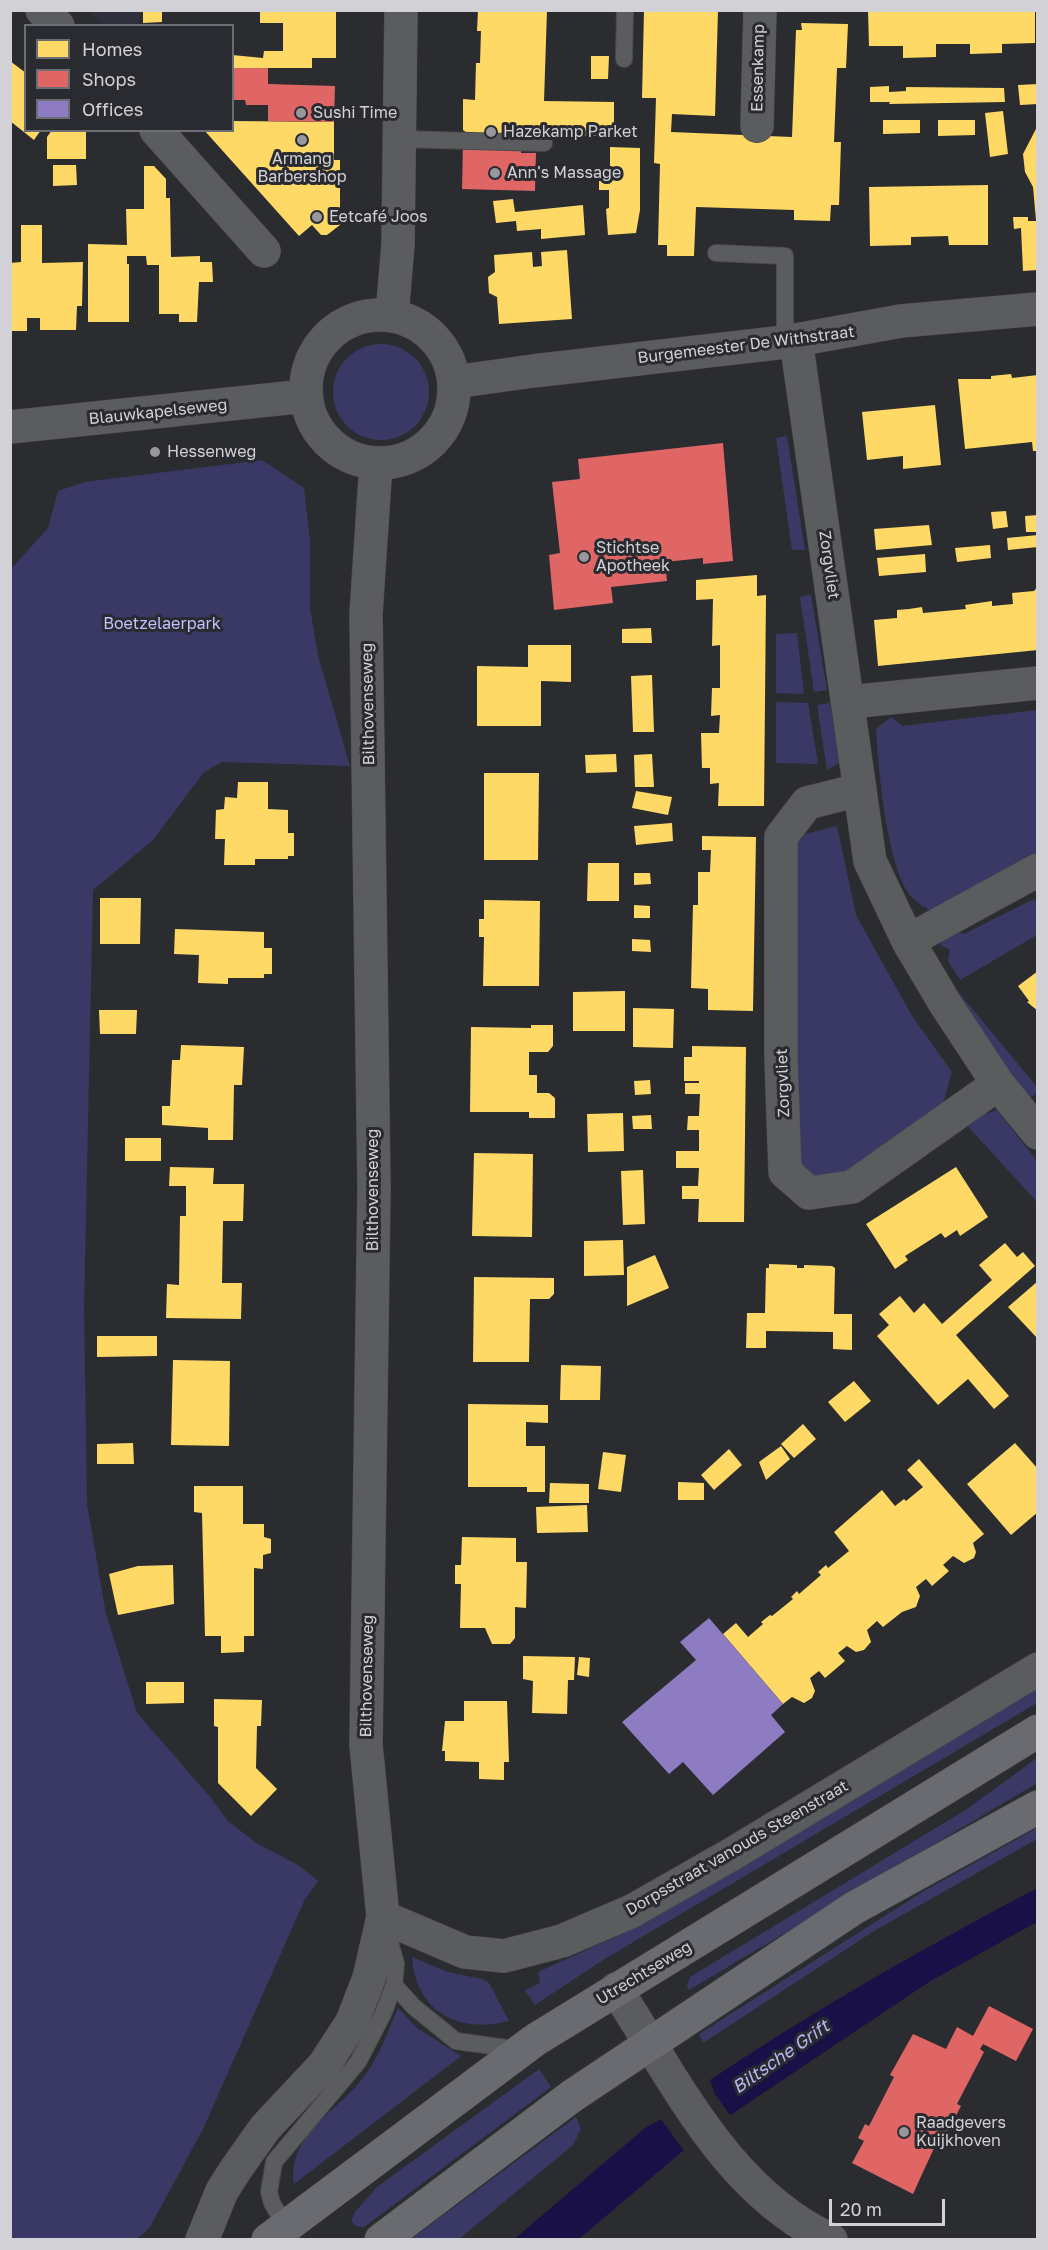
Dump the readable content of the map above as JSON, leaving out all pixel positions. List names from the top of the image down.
{
  "streets": {
    "main road": ["Utrechtseweg"],
    "street": [
      "Essenkamp",
      "Burgemeester De Withstraat",
      "Blauwkapelseweg",
      "Zorgvliet",
      "Bilthovenseweg",
      "Dorpsstraat vanouds Steenstraat"
    ]
  },
  "crossings": [
    ["Burgemeester De Withstraat", "Blauwkapelseweg"],
    ["Burgemeester De Withstraat", "Zorgvliet"],
    ["Burgemeester De Withstraat", "Bilthovenseweg"],
    ["Blauwkapelseweg", "Bilthovenseweg"],
    ["Bilthovenseweg", "Dorpsstraat vanouds Steenstraat"],
    ["Bilthovenseweg", "Utrechtseweg"]
  ],
  "water": ["Biltsche Grift"],
  "parks": ["Boetzelaerpark"],
  "places": [
    "Sushi Time",
    "Hazekamp Parket",
    "Armang Barbershop",
    "Ann's Massage",
    "Eetcafé Joos",
    "Hessenweg",
    "Stichtse Apotheek",
    "Raadgevers Kuijkhoven"
  ],
  "legend": ["Homes", "Shops", "Offices"],
  "scale_bar": "20 m"
}
